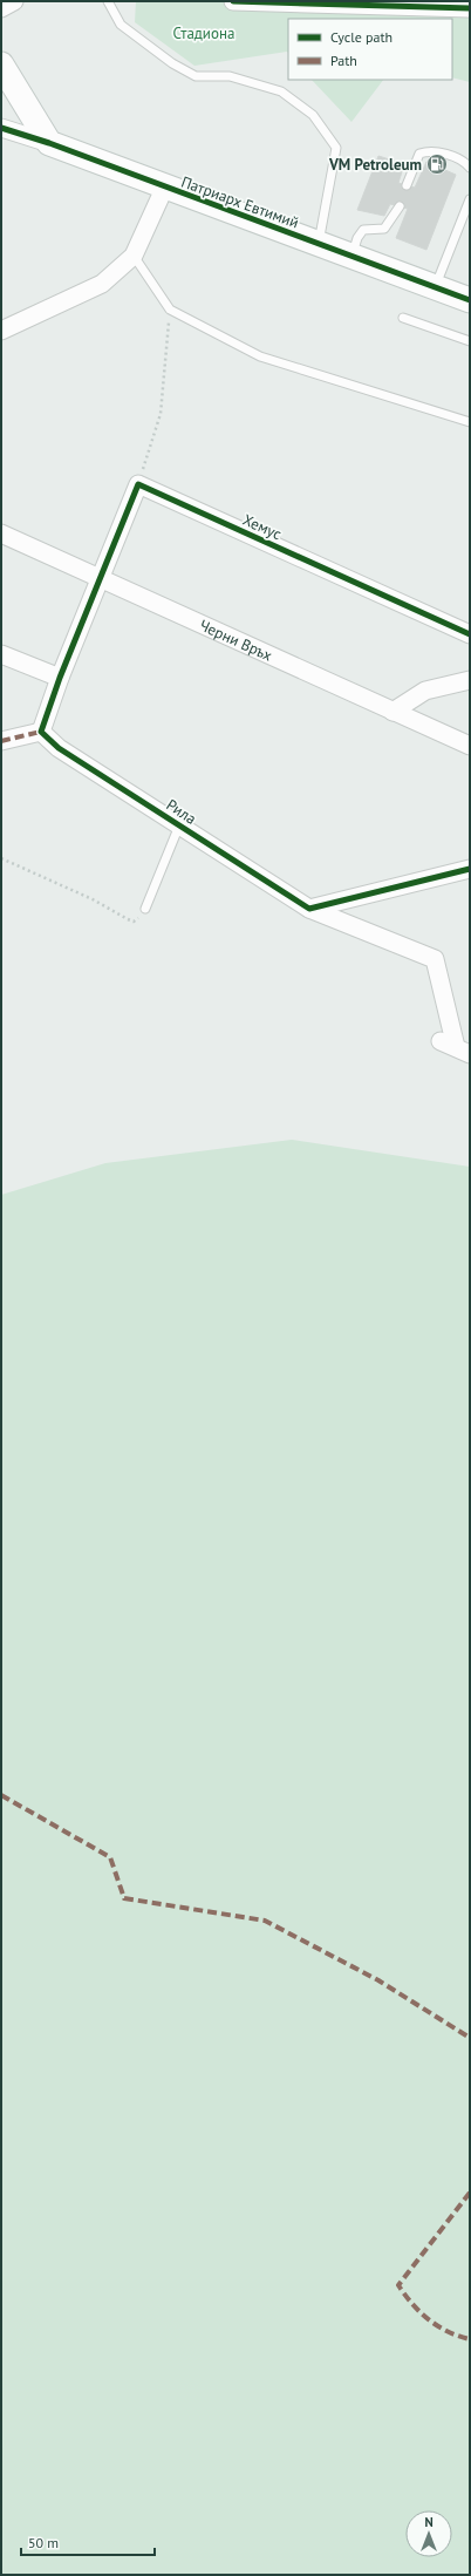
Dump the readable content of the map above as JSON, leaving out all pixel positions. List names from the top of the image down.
{
  "streets": {
    "street": [
      "Патриарх Евтимий",
      "Хемус",
      "Черни Връх",
      "Рила"
    ]
  },
  "parks": ["Стадиона"],
  "places": {
    "fuel station": ["VM Petroleum"]
  },
  "legend": ["Cycle path", "Path"],
  "scale_bar": "50 m",
  "north": "top"
}
